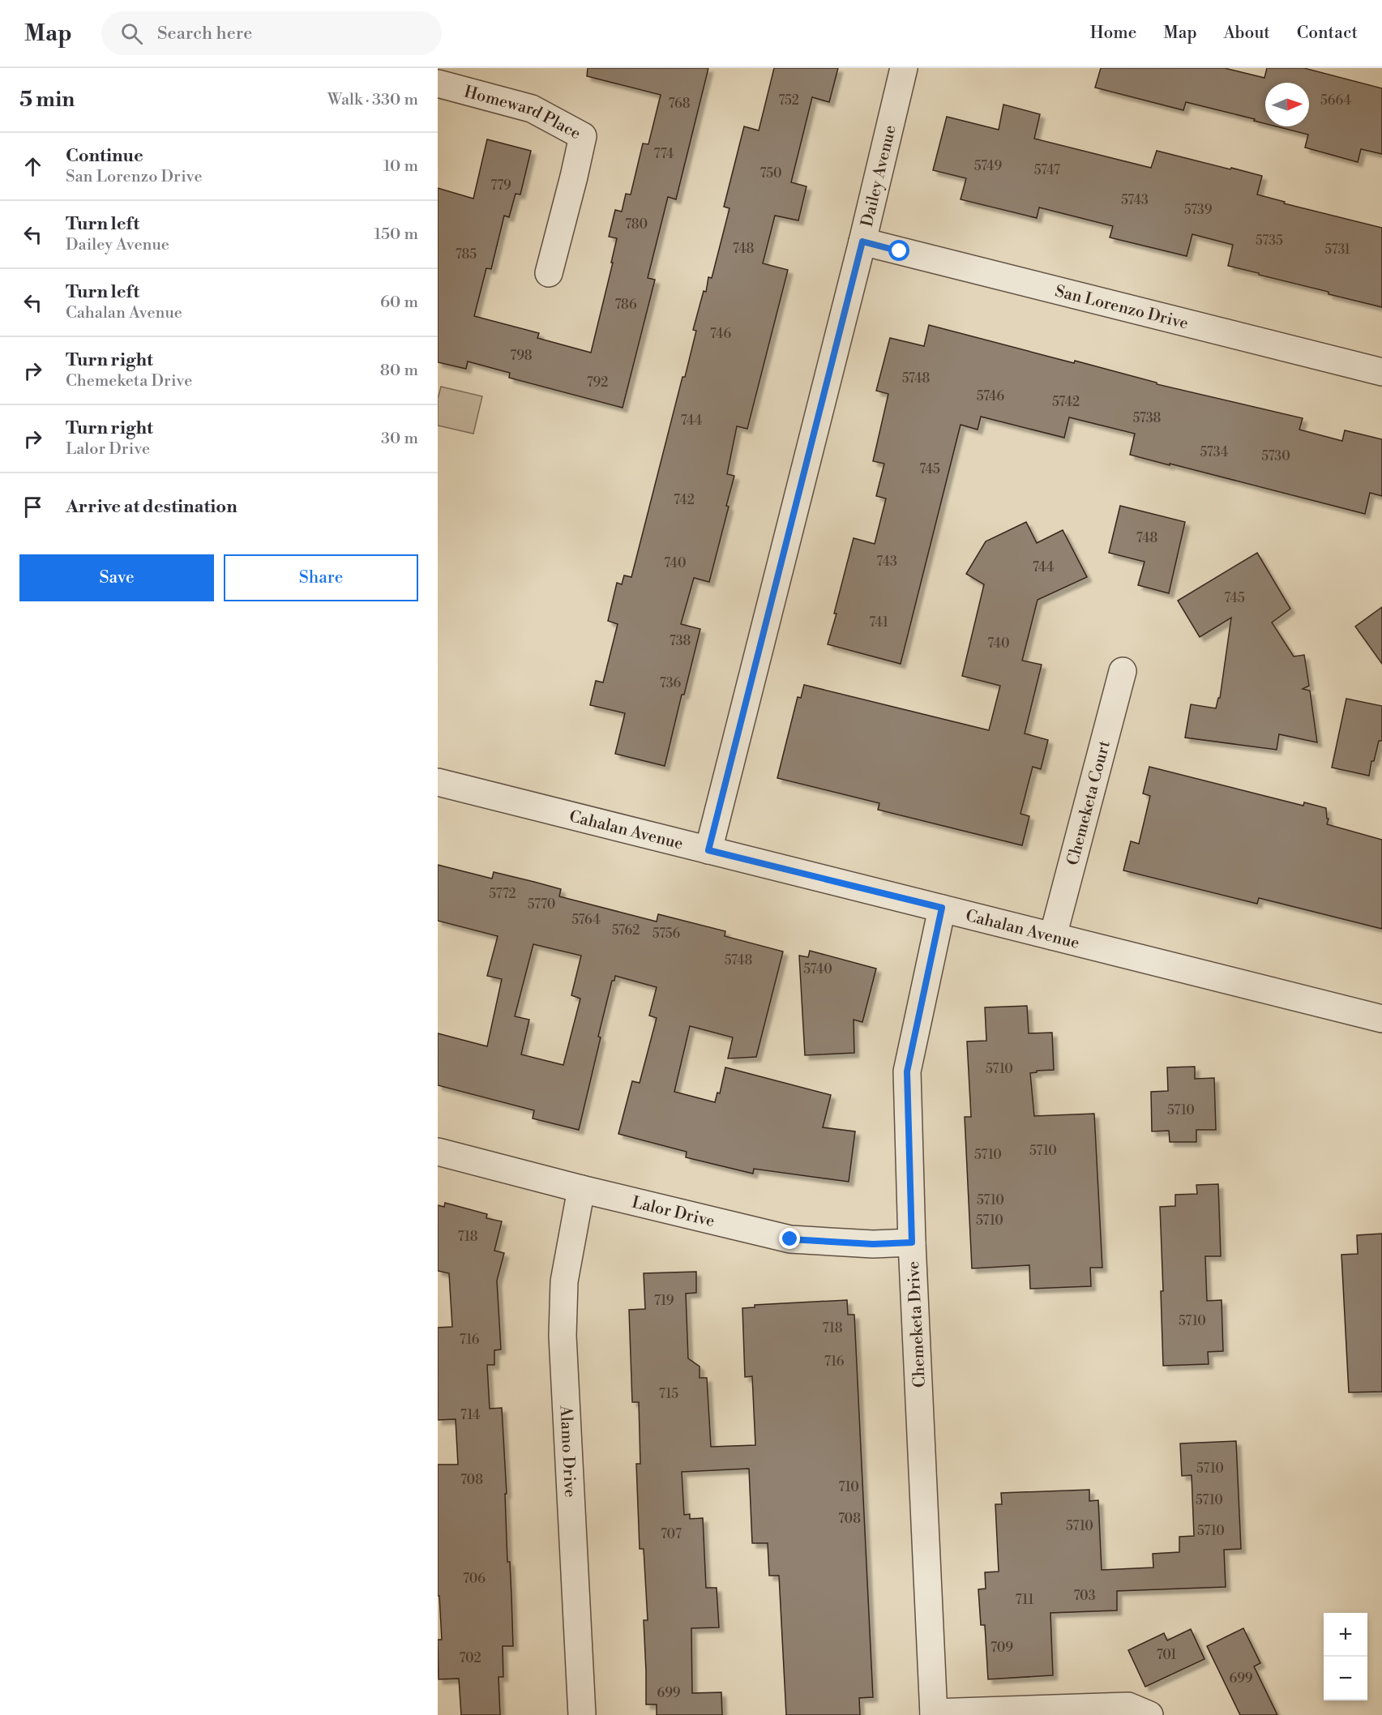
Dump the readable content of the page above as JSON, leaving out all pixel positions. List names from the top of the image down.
{
  "streets": {
    "street": [
      "Homeward Place",
      "Dailey Avenue",
      "San Lorenzo Drive",
      "Chemeketa Court",
      "Cahalan Avenue",
      "Lalor Drive",
      "Chemeketa Drive",
      "Alamo Drive"
    ]
  },
  "crossings": [
    ["Dailey Avenue", "San Lorenzo Drive"],
    ["Dailey Avenue", "Cahalan Avenue"],
    ["Chemeketa Court", "Cahalan Avenue"],
    ["Cahalan Avenue", "Chemeketa Drive"],
    ["Lalor Drive", "Chemeketa Drive"],
    ["Lalor Drive", "Alamo Drive"]
  ],
  "house_numbers": [
    "752",
    "5664",
    "768",
    "774",
    "5749",
    "5747",
    "750",
    "779",
    "5743",
    "5739",
    "780",
    "5735",
    "748",
    "5731",
    "785",
    "786",
    "746",
    "798",
    "5748",
    "792",
    "5746",
    "5742",
    "5738",
    "744",
    "5734",
    "5730",
    "745",
    "742",
    "748",
    "743",
    "740",
    "744",
    "745",
    "741",
    "738",
    "740",
    "736",
    "5772",
    "5770",
    "5764",
    "5762",
    "5756",
    "5748",
    "5740",
    "5710",
    "5710",
    "5710",
    "5710",
    "5710",
    "5710",
    "718",
    "719",
    "5710",
    "718",
    "716",
    "716",
    "715",
    "714",
    "5710",
    "708",
    "710",
    "5710",
    "708",
    "5710",
    "5710",
    "707",
    "706",
    "703",
    "711",
    "709",
    "701",
    "702",
    "699",
    "699"
  ],
  "north": "right",
  "page": {
    "header": "Map",
    "search": "Search here",
    "nav": [
      "Home",
      "Map",
      "About",
      "Contact"
    ],
    "heading": ["5 min", "Walk · 330 m"],
    "list": [
      ["Continue", "San Lorenzo Drive", "10 m"],
      ["Turn left", "Dailey Avenue", "150 m"],
      ["Turn left", "Cahalan Avenue", "60 m"],
      ["Turn right", "Chemeketa Drive", "80 m"],
      ["Turn right", "Lalor Drive", "30 m"],
      "Arrive at destination"
    ],
    "buttons": ["Save", "Share"],
    "map_buttons": ["+", "−"]
  }
}
